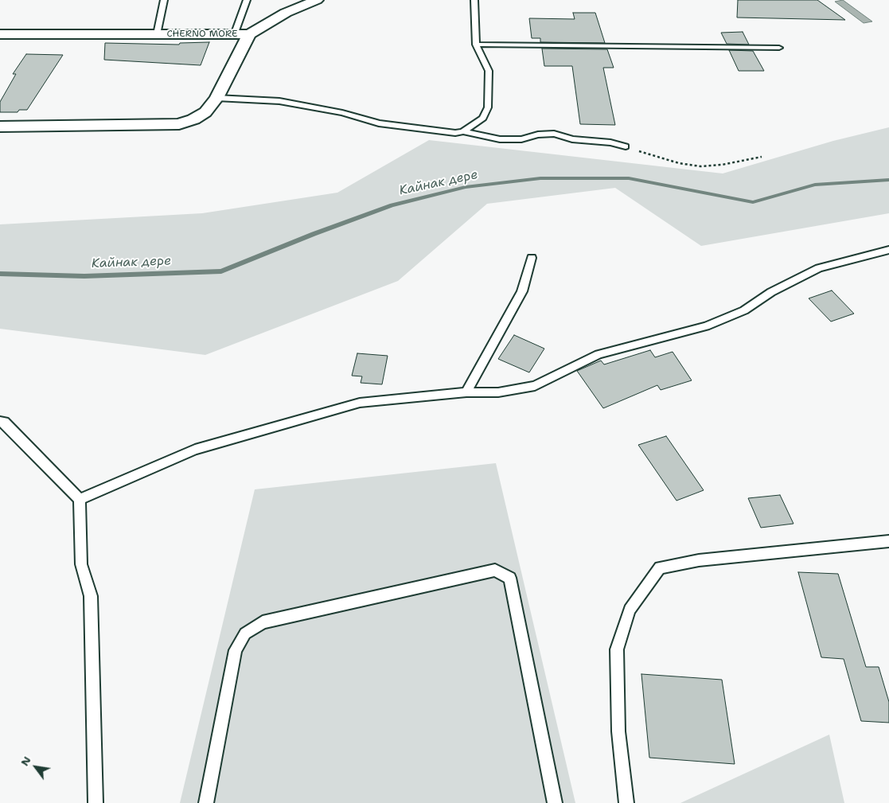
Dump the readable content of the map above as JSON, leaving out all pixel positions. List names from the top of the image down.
{
  "streets": {
    "street": ["CHERNO MORE"]
  },
  "water": ["Кайнак дере"],
  "north": "top left"
}
